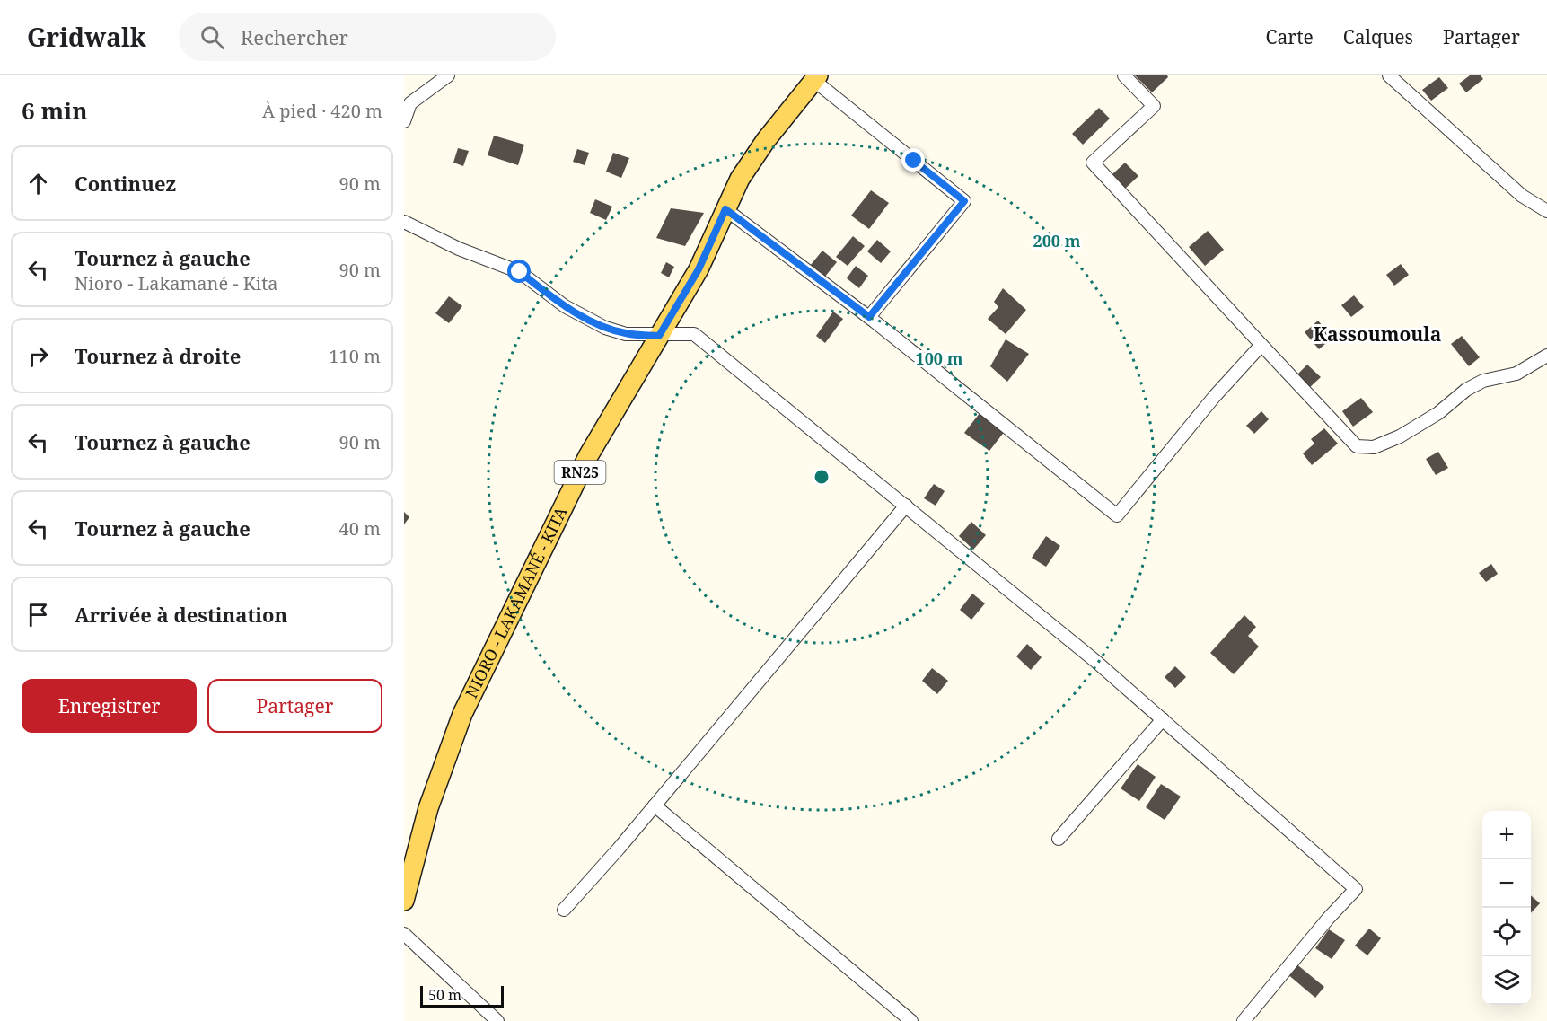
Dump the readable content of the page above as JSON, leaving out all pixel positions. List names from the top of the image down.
{
  "streets": {
    "main road": ["RN25", "NIORO - LAKAMANÉ - KITA"]
  },
  "districts": ["Kassoumoula"],
  "scale_bar": "50 m",
  "page": {
    "header": "Gridwalk",
    "search": "Rechercher",
    "nav": ["Carte", "Calques", "Partager"],
    "heading": ["6 min", "À pied · 420 m"],
    "list": [
      ["Continuez", "90 m"],
      ["Tournez à gauche", "Nioro - Lakamané - Kita", "90 m"],
      ["Tournez à droite", "110 m"],
      ["Tournez à gauche", "90 m"],
      ["Tournez à gauche", "40 m"],
      "Arrivée à destination"
    ],
    "buttons": ["Enregistrer", "Partager"],
    "map_buttons": ["+", "−"],
    "scale": "50 m"
  },
  "rings": ["200 m", "100 m"]
}
